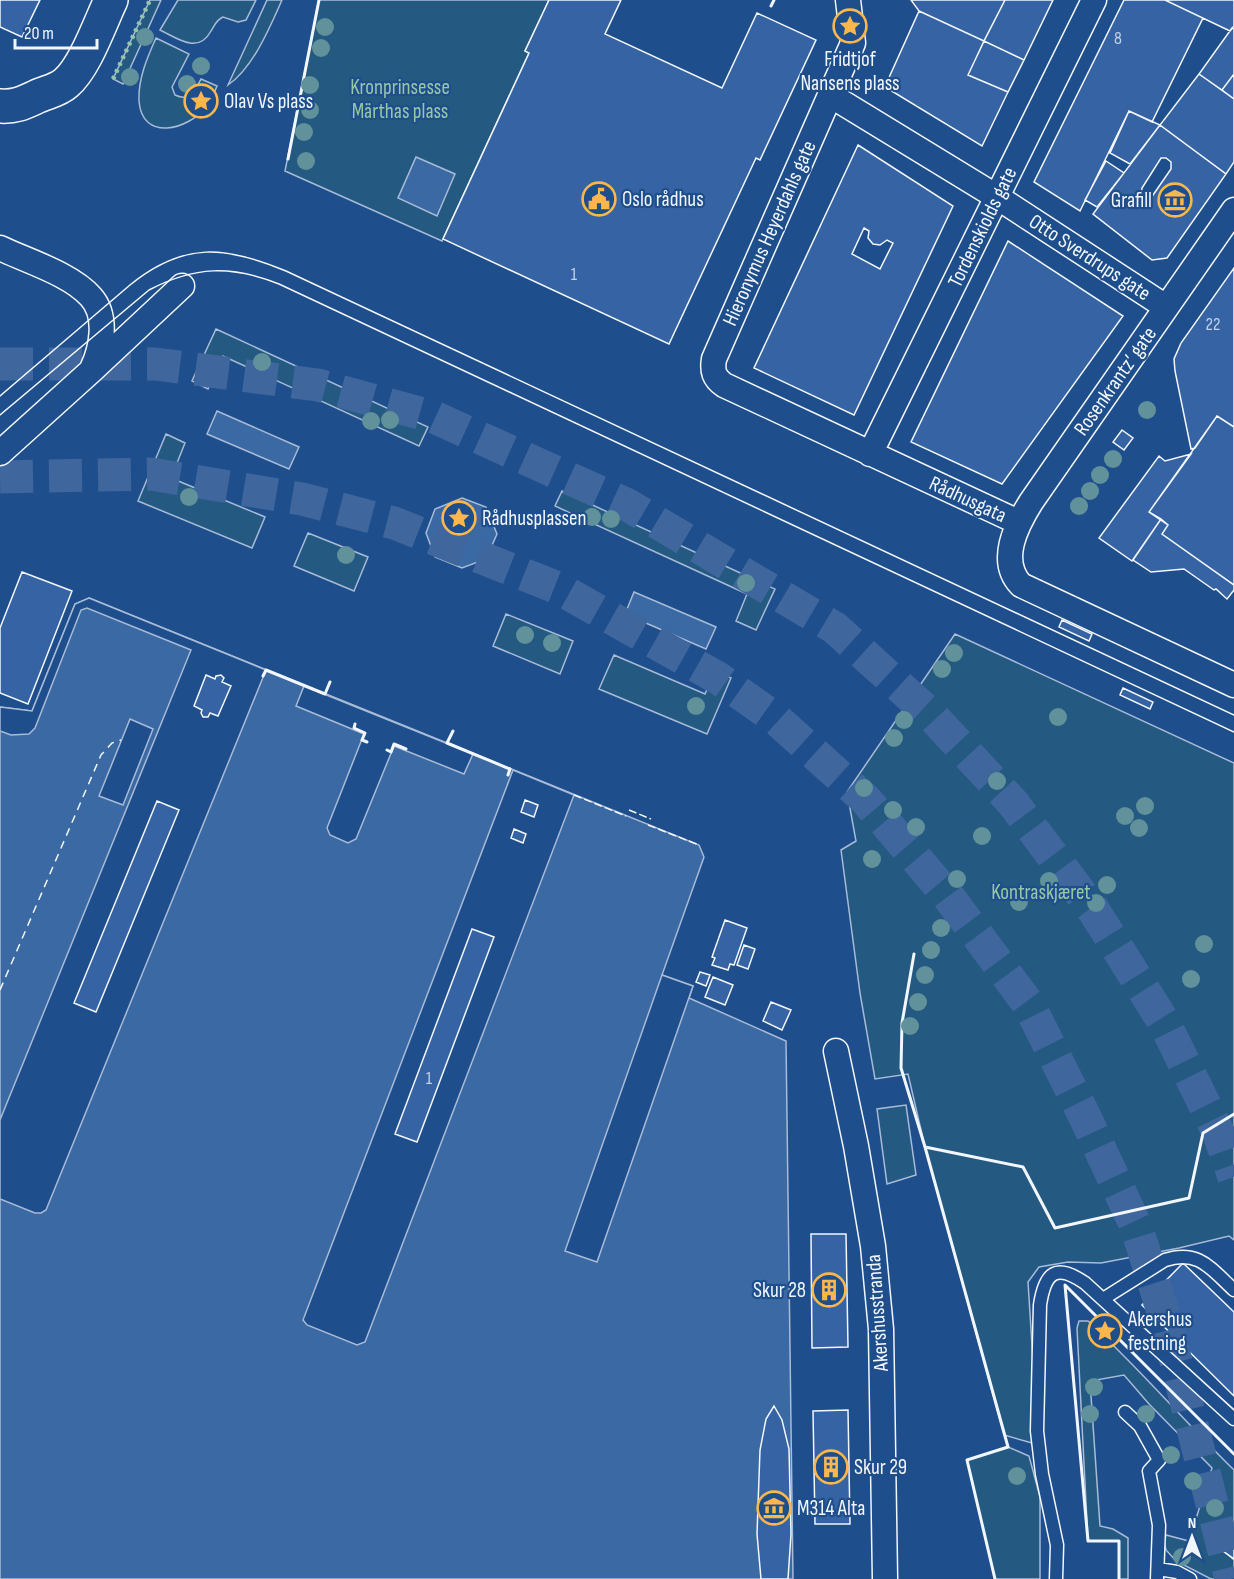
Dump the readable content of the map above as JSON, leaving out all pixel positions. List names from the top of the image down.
{
  "streets": {
    "street": [
      "Tordenskiolds gate",
      "Hieronymus Heyerdahls gate",
      "Otto Sverdrups gate",
      "Rosenkrantz’ gate",
      "Rådhusgata",
      "Akershusstranda"
    ]
  },
  "crossings": [
    ["Tordenskiolds gate", "Otto Sverdrups gate"],
    ["Tordenskiolds gate", "Rådhusgata"],
    ["Hieronymus Heyerdahls gate", "Otto Sverdrups gate"],
    ["Hieronymus Heyerdahls gate", "Rådhusgata"],
    ["Otto Sverdrups gate", "Rosenkrantz’ gate"],
    ["Rosenkrantz’ gate", "Rådhusgata"]
  ],
  "parks": ["Kronprinsesse Märthas plass", "Kontraskjæret"],
  "places": {
    "place": [
      "Fridtjof Nansens plass",
      "Olav Vs plass",
      "Rådhusplassen",
      "Akershus festning"
    ],
    "public building": ["Oslo rådhus"],
    "museum": ["Grafill", "M314 Alta"],
    "building": ["Skur 28", "Skur 29"]
  },
  "house_numbers": [
    "8",
    "1",
    "22",
    "1"
  ],
  "scale_bar": "20 m",
  "north": "top"
}
